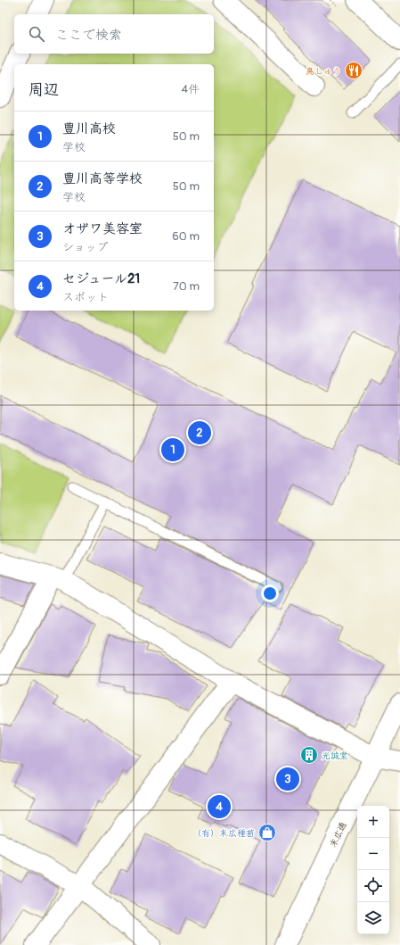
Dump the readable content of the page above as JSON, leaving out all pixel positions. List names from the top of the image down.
{
  "streets": {
    "street": ["末広通"]
  },
  "places": {
    "restaurant": ["鳥しゅう"],
    "building": ["光誠堂"],
    "shop": ["（有）末広種苗"]
  },
  "page": {
    "search": "ここで検索",
    "heading": ["周辺", "4件"],
    "list": [
      {
        "mark": "1",
        "name": "豊川高校",
        "note": "学校",
        "value": "50 m"
      },
      {
        "mark": "2",
        "name": "豊川高等学校",
        "note": "学校",
        "value": "50 m"
      },
      {
        "mark": "3",
        "name": "オザワ美容室",
        "note": "ショップ",
        "value": "60 m"
      },
      {
        "mark": "4",
        "name": "セジュール21",
        "note": "スポット",
        "value": "70 m"
      }
    ],
    "pins": [
      "2",
      "1",
      "3",
      "4"
    ],
    "map_buttons": ["+", "−"]
  }
}
